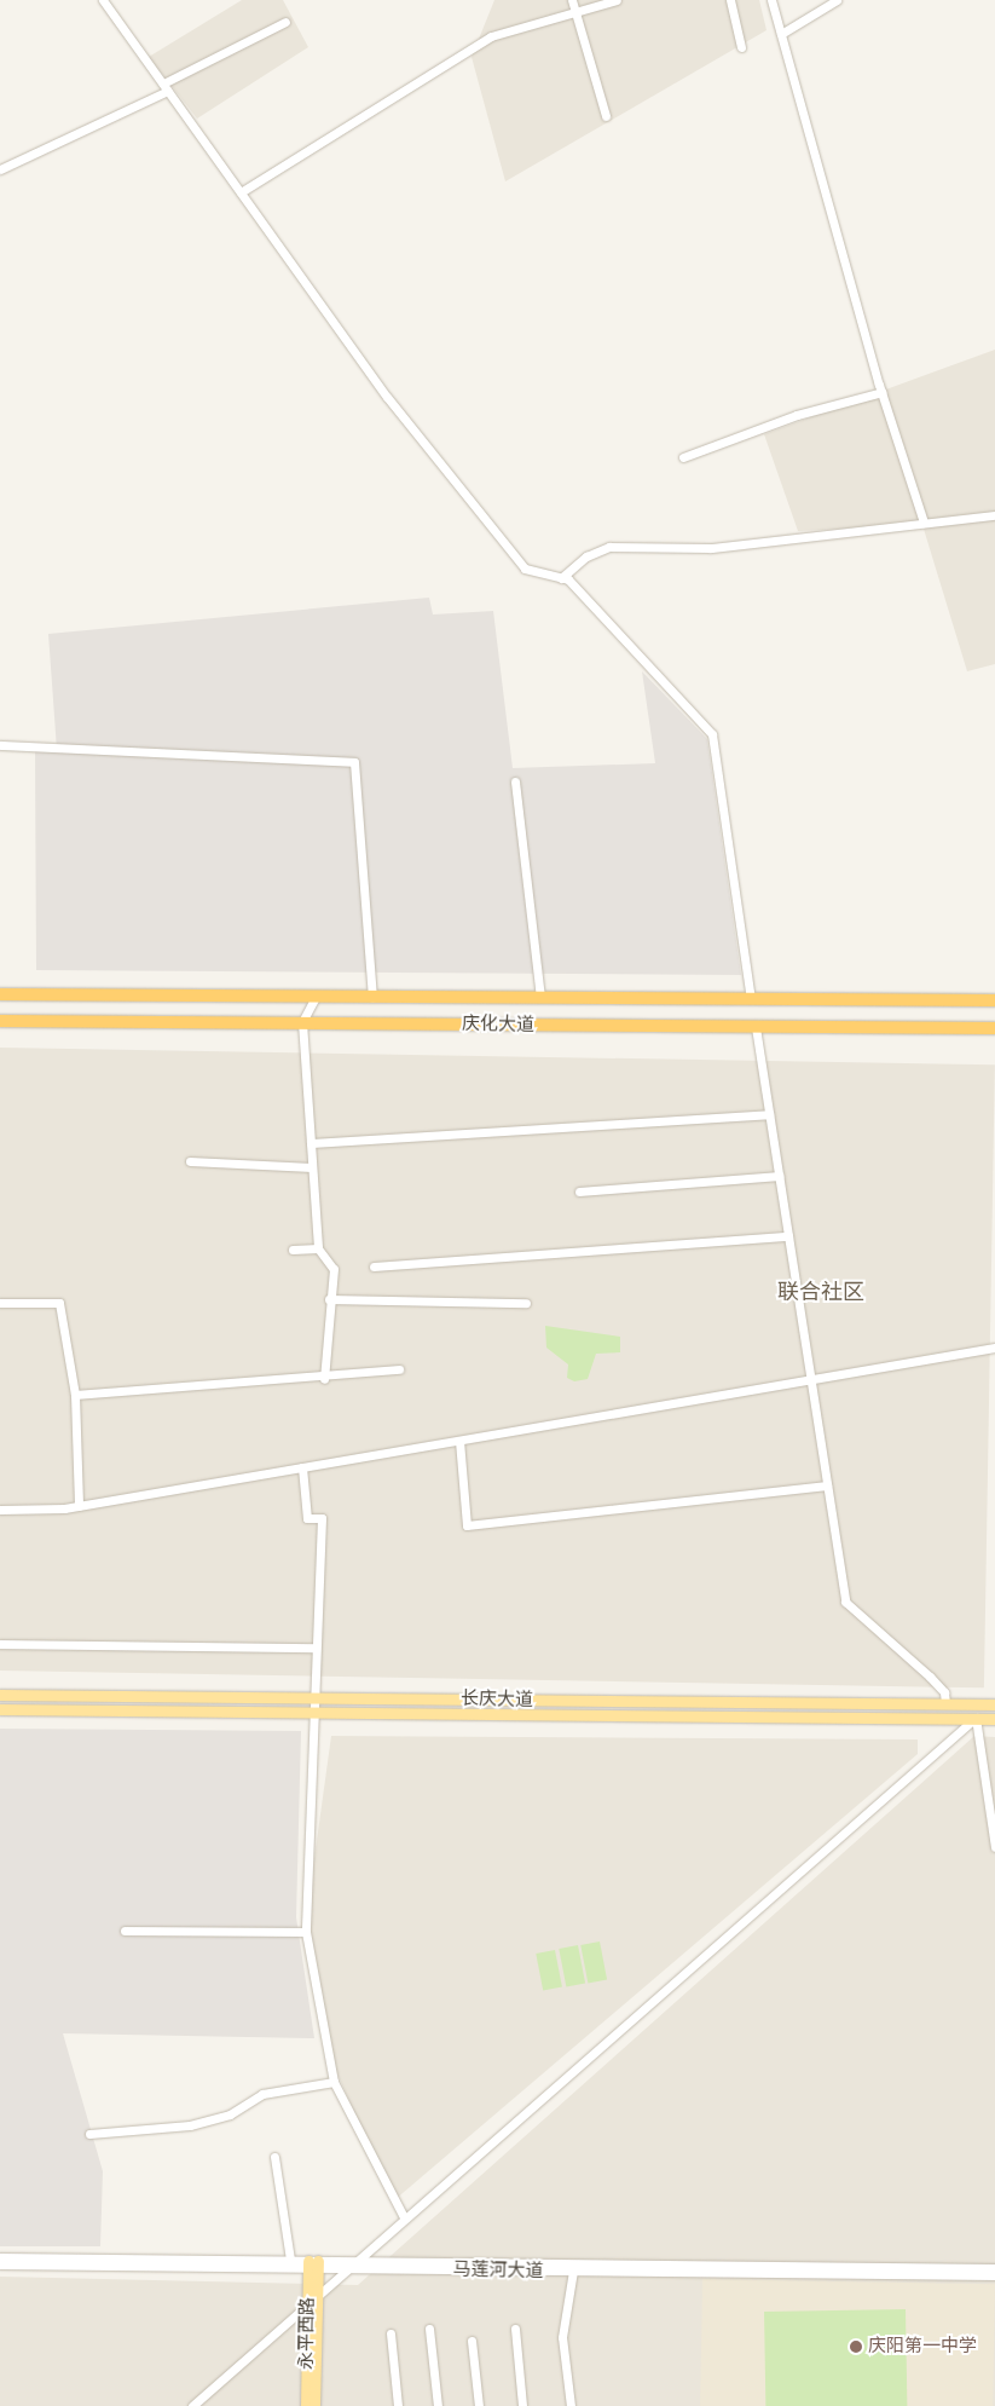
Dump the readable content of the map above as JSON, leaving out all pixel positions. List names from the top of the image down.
{
  "streets": {
    "highway": ["庆化大道"],
    "main road": ["长庆大道", "永平西路"],
    "street": ["马莲河大道"]
  },
  "crossings": [
    ["马莲河大道", "永平西路"]
  ],
  "districts": ["联合社区"],
  "places": ["庆阳第一中学"]
}
